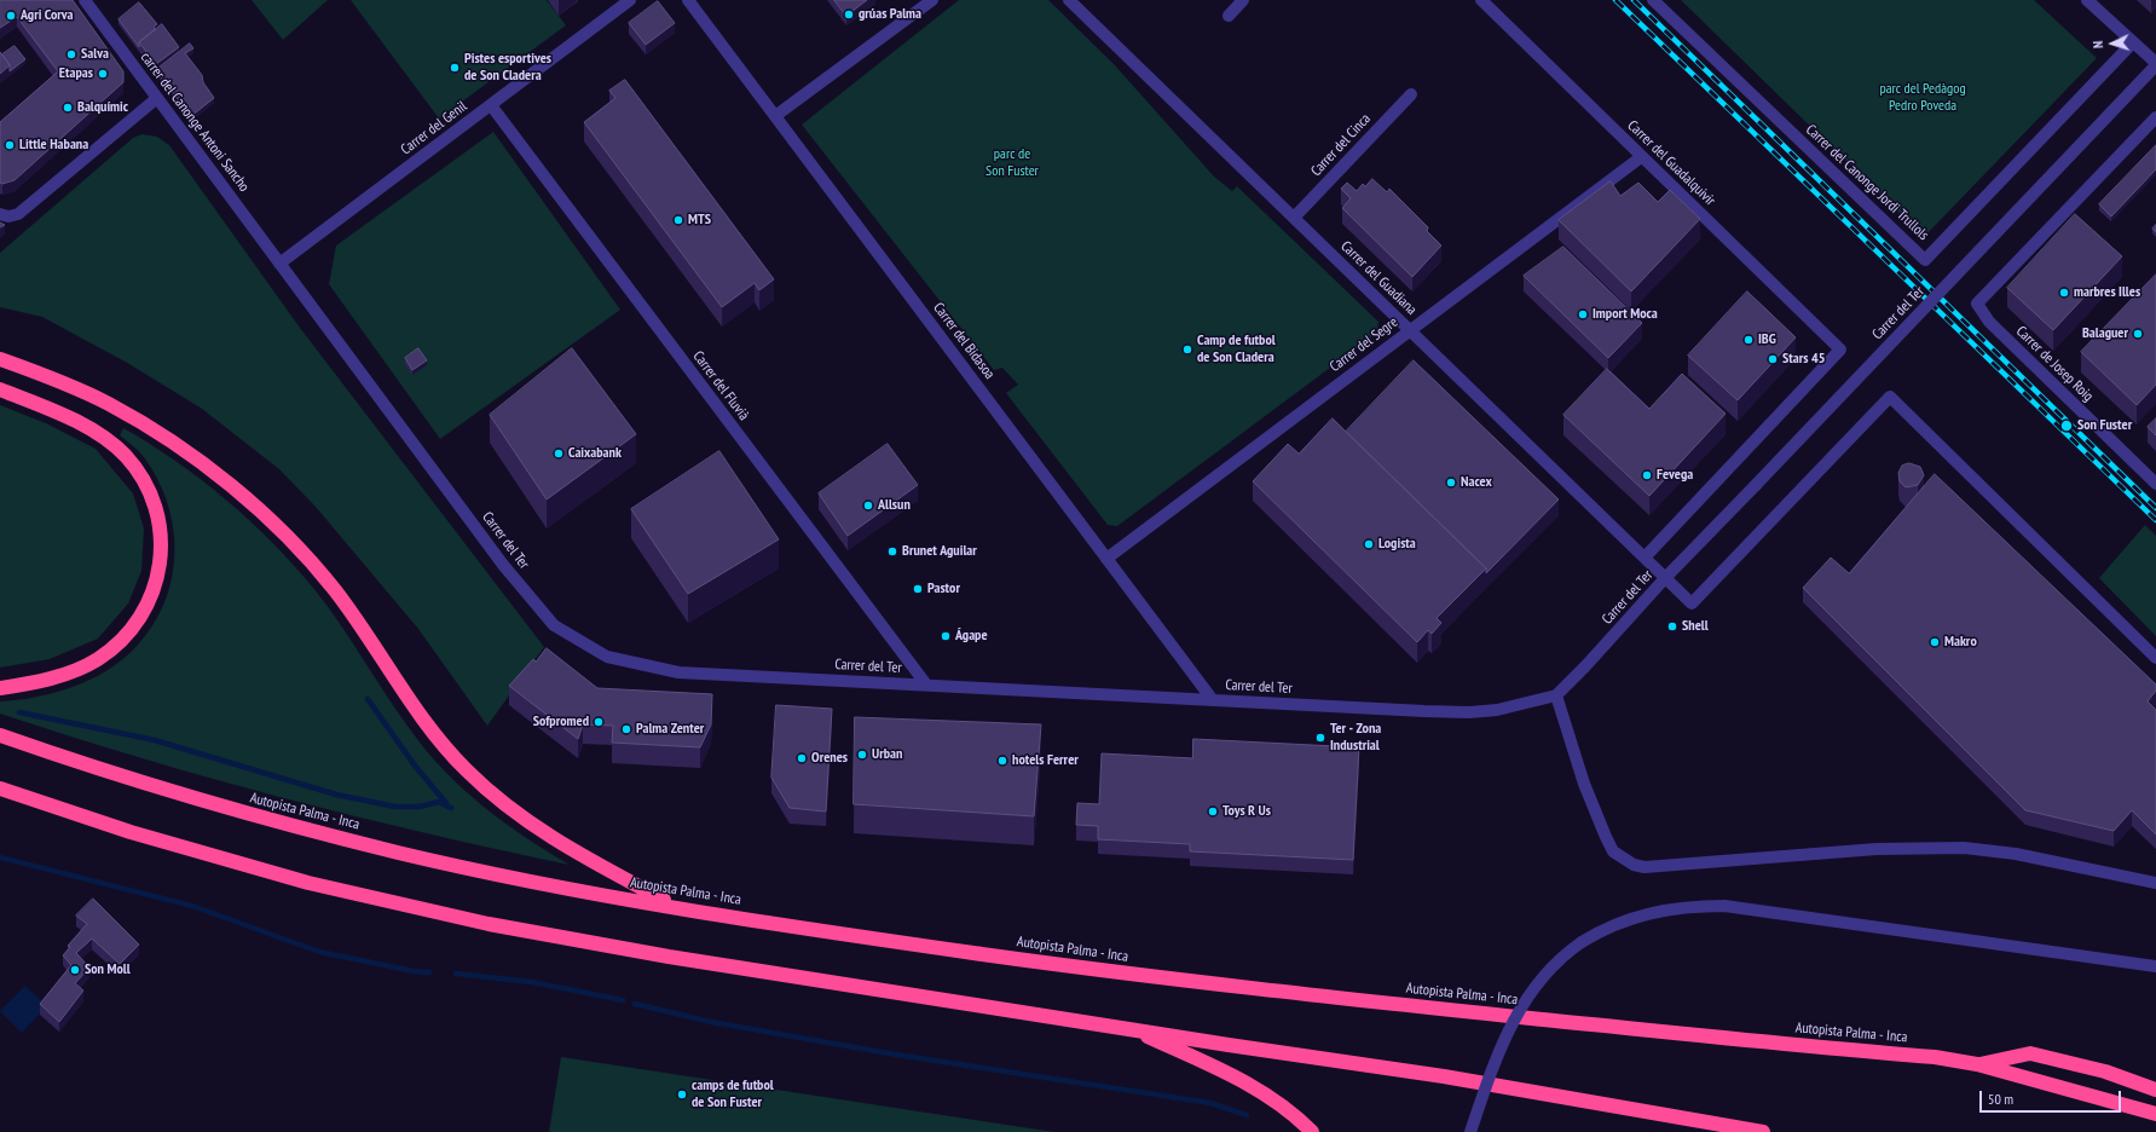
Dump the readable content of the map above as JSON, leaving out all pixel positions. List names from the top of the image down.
{
  "streets": {
    "highway": ["Autopista Palma - Inca"],
    "street": [
      "carrer del Canonge Antoni Sancho",
      "Carrer del Genil",
      "Carrer del Cinca",
      "Carrer del Guadalquivir",
      "Carrer del Canonge Jordi Trullols",
      "Carrer del Guadiana",
      "Carrer del Ter",
      "Carrer del Bidasoa",
      "Carrer del Segre",
      "Carrer de Josep Roig",
      "Carrer del Fluvià"
    ]
  },
  "crossings": [
    ["carrer del Canonge Antoni Sancho", "Carrer del Genil"],
    ["carrer del Canonge Antoni Sancho", "Carrer del Ter"],
    ["Carrer del Genil", "Carrer del Ter"],
    ["Carrer del Genil", "Carrer del Fluvià"],
    ["Carrer del Cinca", "Carrer del Guadiana"],
    ["Carrer del Guadalquivir", "Carrer del Ter"],
    ["Carrer del Guadalquivir", "Carrer del Segre"],
    ["Carrer del Guadiana", "Carrer del Ter"],
    ["Carrer del Guadiana", "Carrer del Segre"],
    ["Carrer del Ter", "Carrer del Bidasoa"],
    ["Carrer del Ter", "Carrer del Fluvià"],
    ["Carrer del Bidasoa", "Carrer del Segre"]
  ],
  "parks": ["parc del Pedàgog Pedro Poveda", "parc de Son Fuster"],
  "places": [
    "grúas Palma",
    "Agri Corva",
    "Salva",
    "Pistes esportives de Son Cladera",
    "Etapas",
    "Balquímic",
    "Little Habana",
    "MTS",
    "marbres Illes",
    "Import Moca",
    "Balaguer",
    "IBG",
    "Camp de futbol de Son Cladera",
    "Stars 45",
    "Son Fuster",
    "Caixabank",
    "Fevega",
    "Nacex",
    "Allsun",
    "Logista",
    "Brunet Aguilar",
    "Pastor",
    "Shell",
    "Ágape",
    "Makro",
    "Sofpromed",
    "Palma Zenter",
    "Ter - Zona Industrial",
    "Urban",
    "Orenes",
    "hotels Ferrer",
    "Toys R Us",
    "Son Moll",
    "camps de futbol de Son Fuster"
  ],
  "scale_bar": "50 m",
  "north": "left"
}
